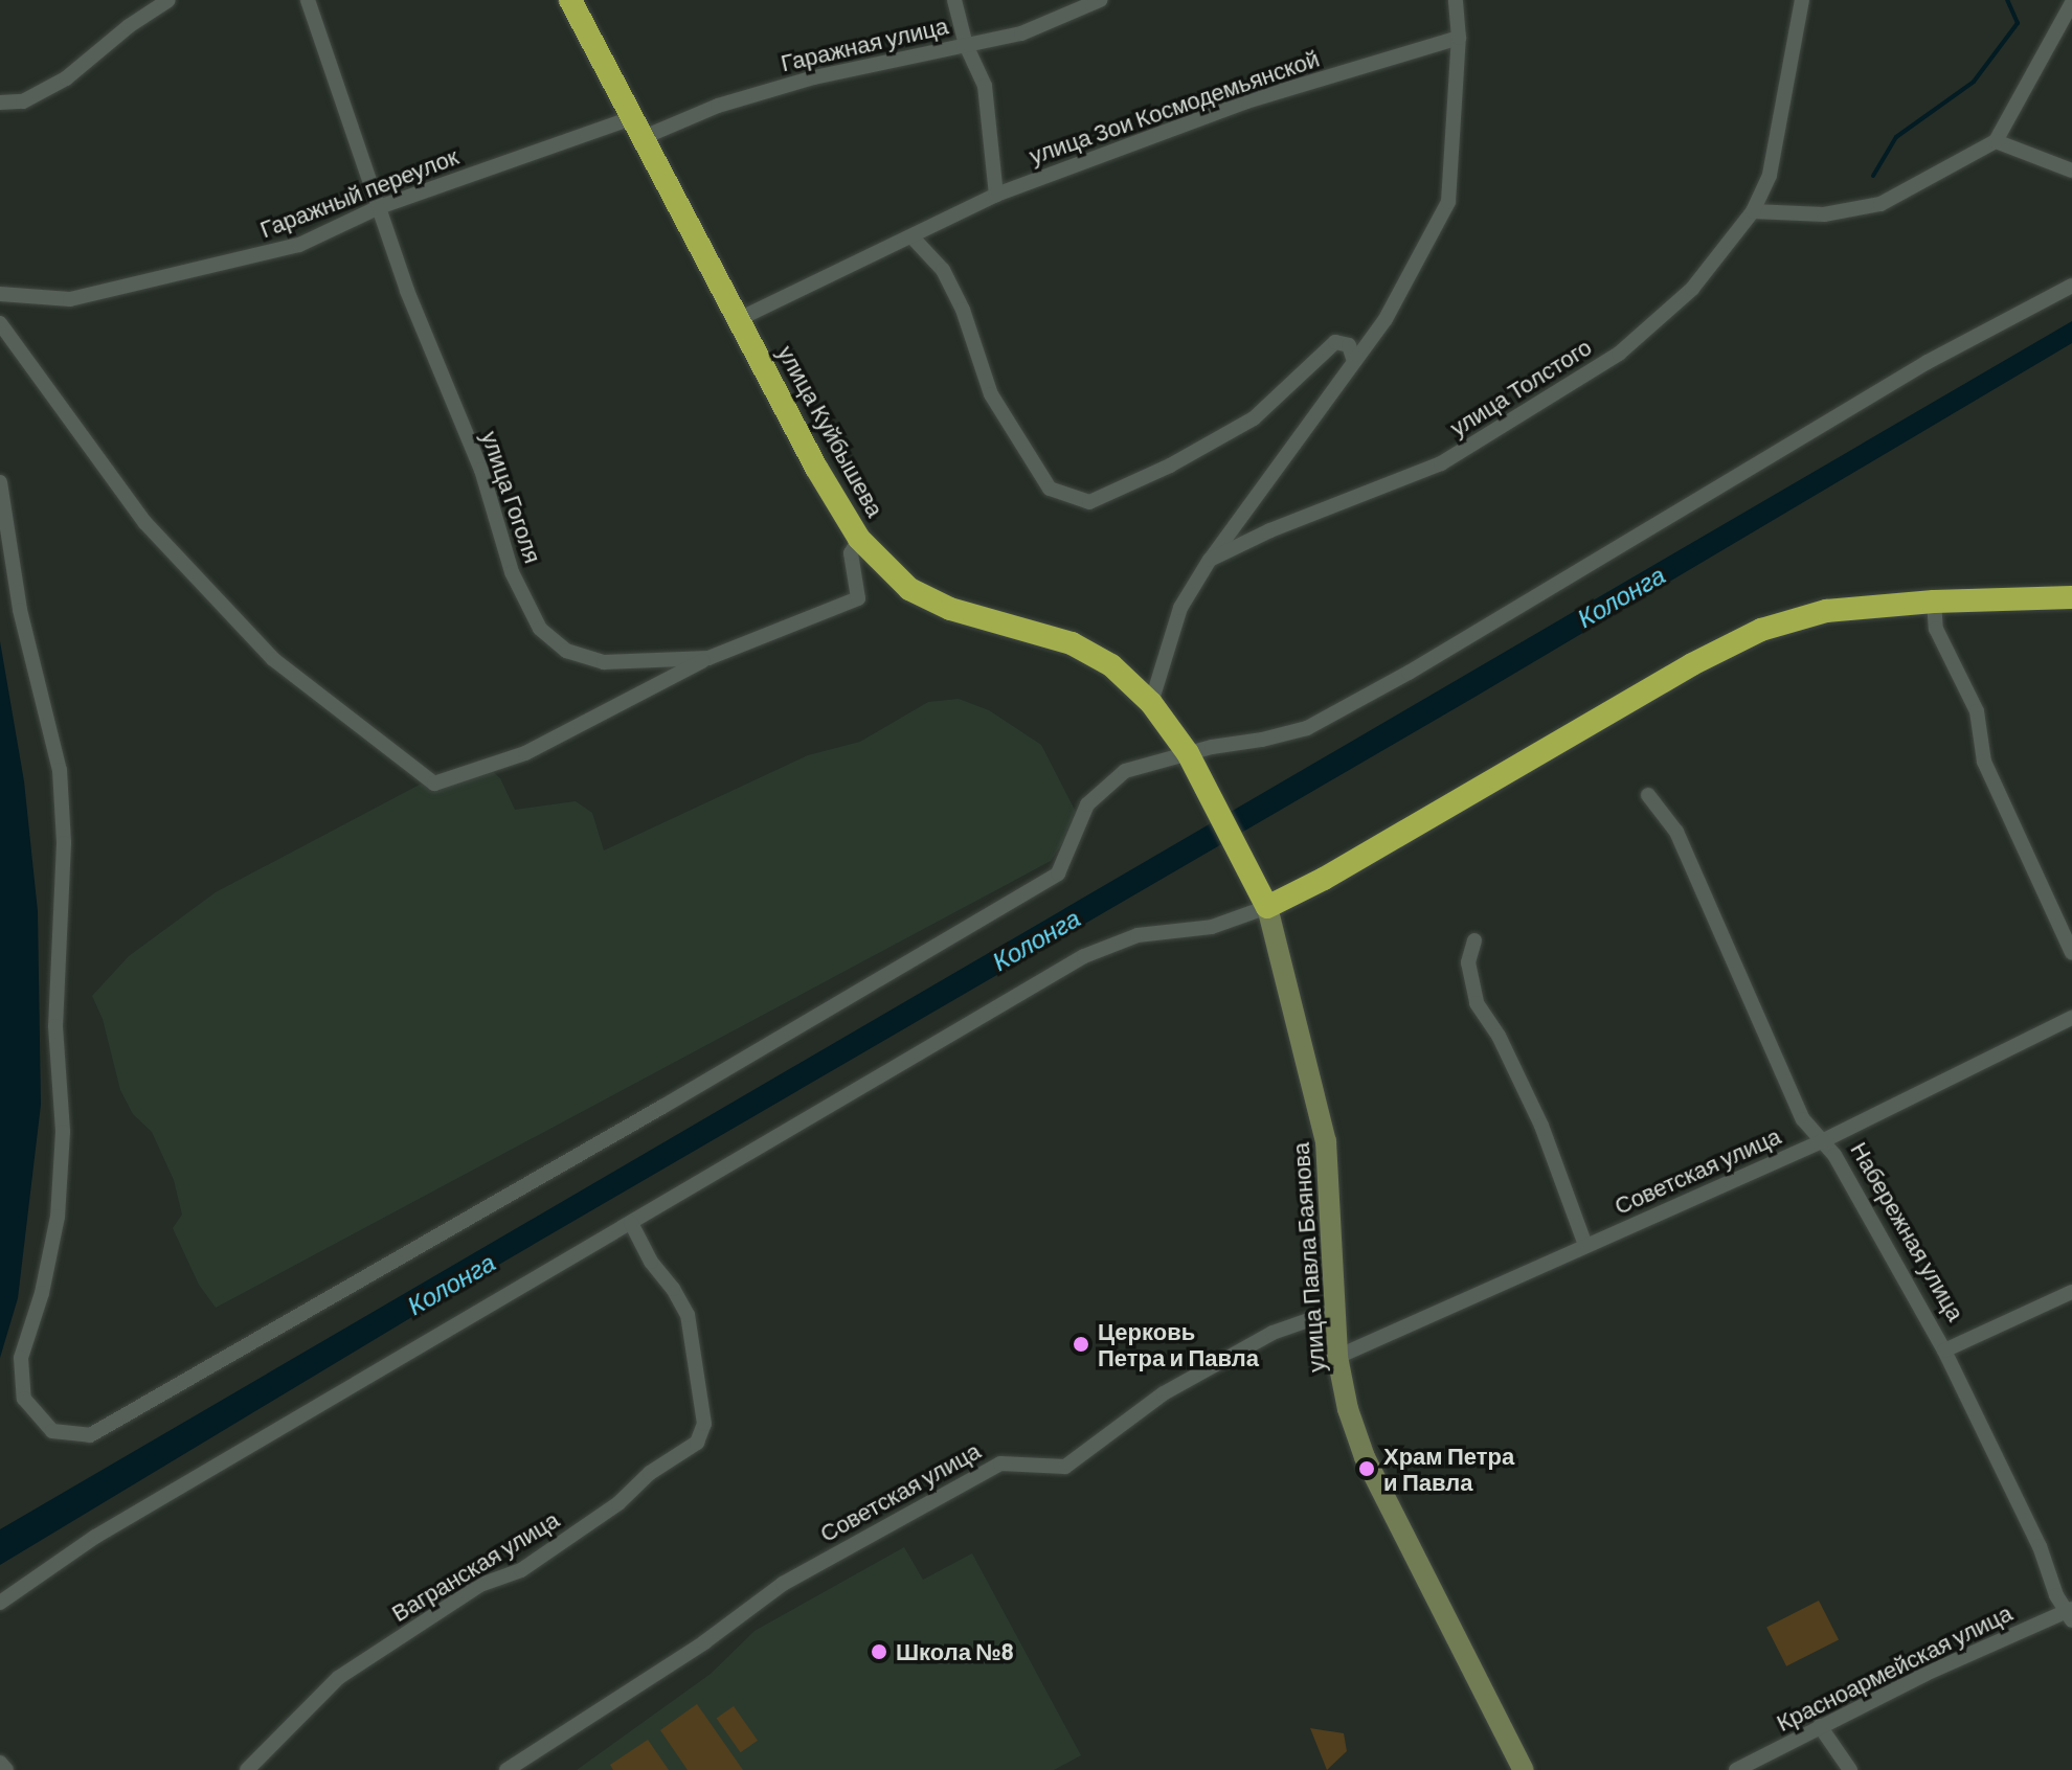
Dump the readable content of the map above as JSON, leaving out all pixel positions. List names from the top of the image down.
{
  "streets": {
    "highway": ["улица Куйбышева"],
    "main road": ["улица Павла Баянова"],
    "street": [
      "Гаражная улица",
      "улица Зои Космодемьянской",
      "Гаражный переулок",
      "улица Толстого",
      "улица Гоголя",
      "Советская улица",
      "Набережная улица",
      "Вагранская улица",
      "Красноармейская улица"
    ]
  },
  "crossings": [
    ["Гаражная улица", "Гаражный переулок"],
    ["Гаражная улица", "улица Куйбышева"],
    ["улица Зои Космодемьянской", "улица Куйбышева"],
    ["Гаражный переулок", "улица Куйбышева"],
    ["Гаражный переулок", "улица Гоголя"],
    ["улица Куйбышева", "улица Гоголя"],
    ["улица Куйбышева", "улица Павла Баянова"],
    ["Советская улица", "Набережная улица"],
    ["Советская улица", "улица Павла Баянова"],
    ["Набережная улица", "Красноармейская улица"]
  ],
  "water": ["Колонга"],
  "places": ["Церковь Петра и Павла", "Храм Петра и Павла", "Школа №8"]
}
